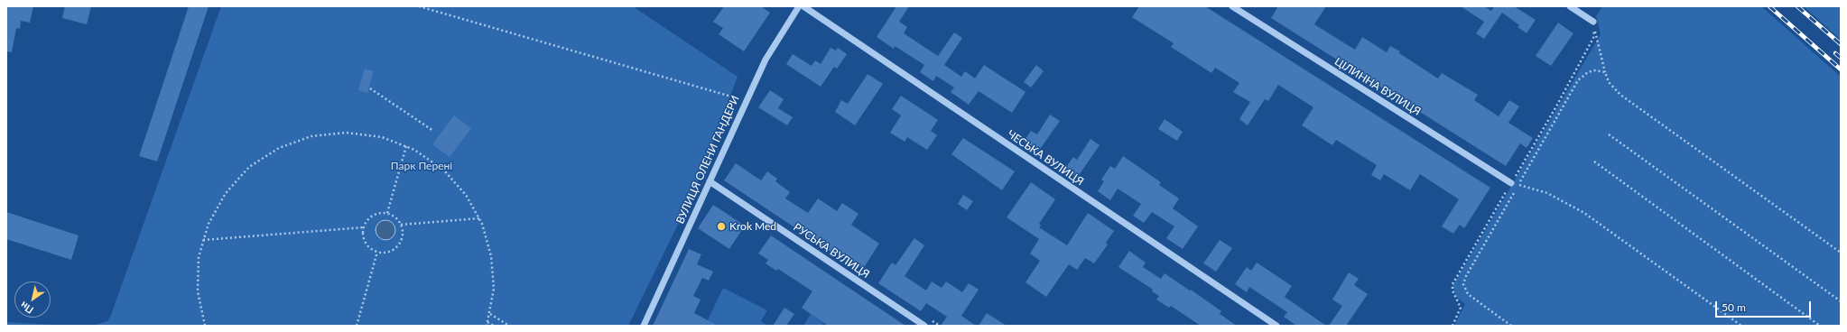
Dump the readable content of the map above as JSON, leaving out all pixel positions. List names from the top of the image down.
{
  "streets": {
    "street": [
      "ЦІЛИННА ВУЛИЦЯ",
      "ЧЕСЬКА ВУЛИЦЯ",
      "ВУЛИЦЯ ОЛЕНИ ГАНДЕРИ",
      "РУСЬКА ВУЛИЦЯ"
    ]
  },
  "crossings": [
    ["ВУЛИЦЯ ОЛЕНИ ГАНДЕРИ", "РУСЬКА ВУЛИЦЯ"]
  ],
  "parks": ["Парк Перені"],
  "places": ["Krok Med"],
  "scale_bar": "50 m",
  "north": "bottom left"
}
